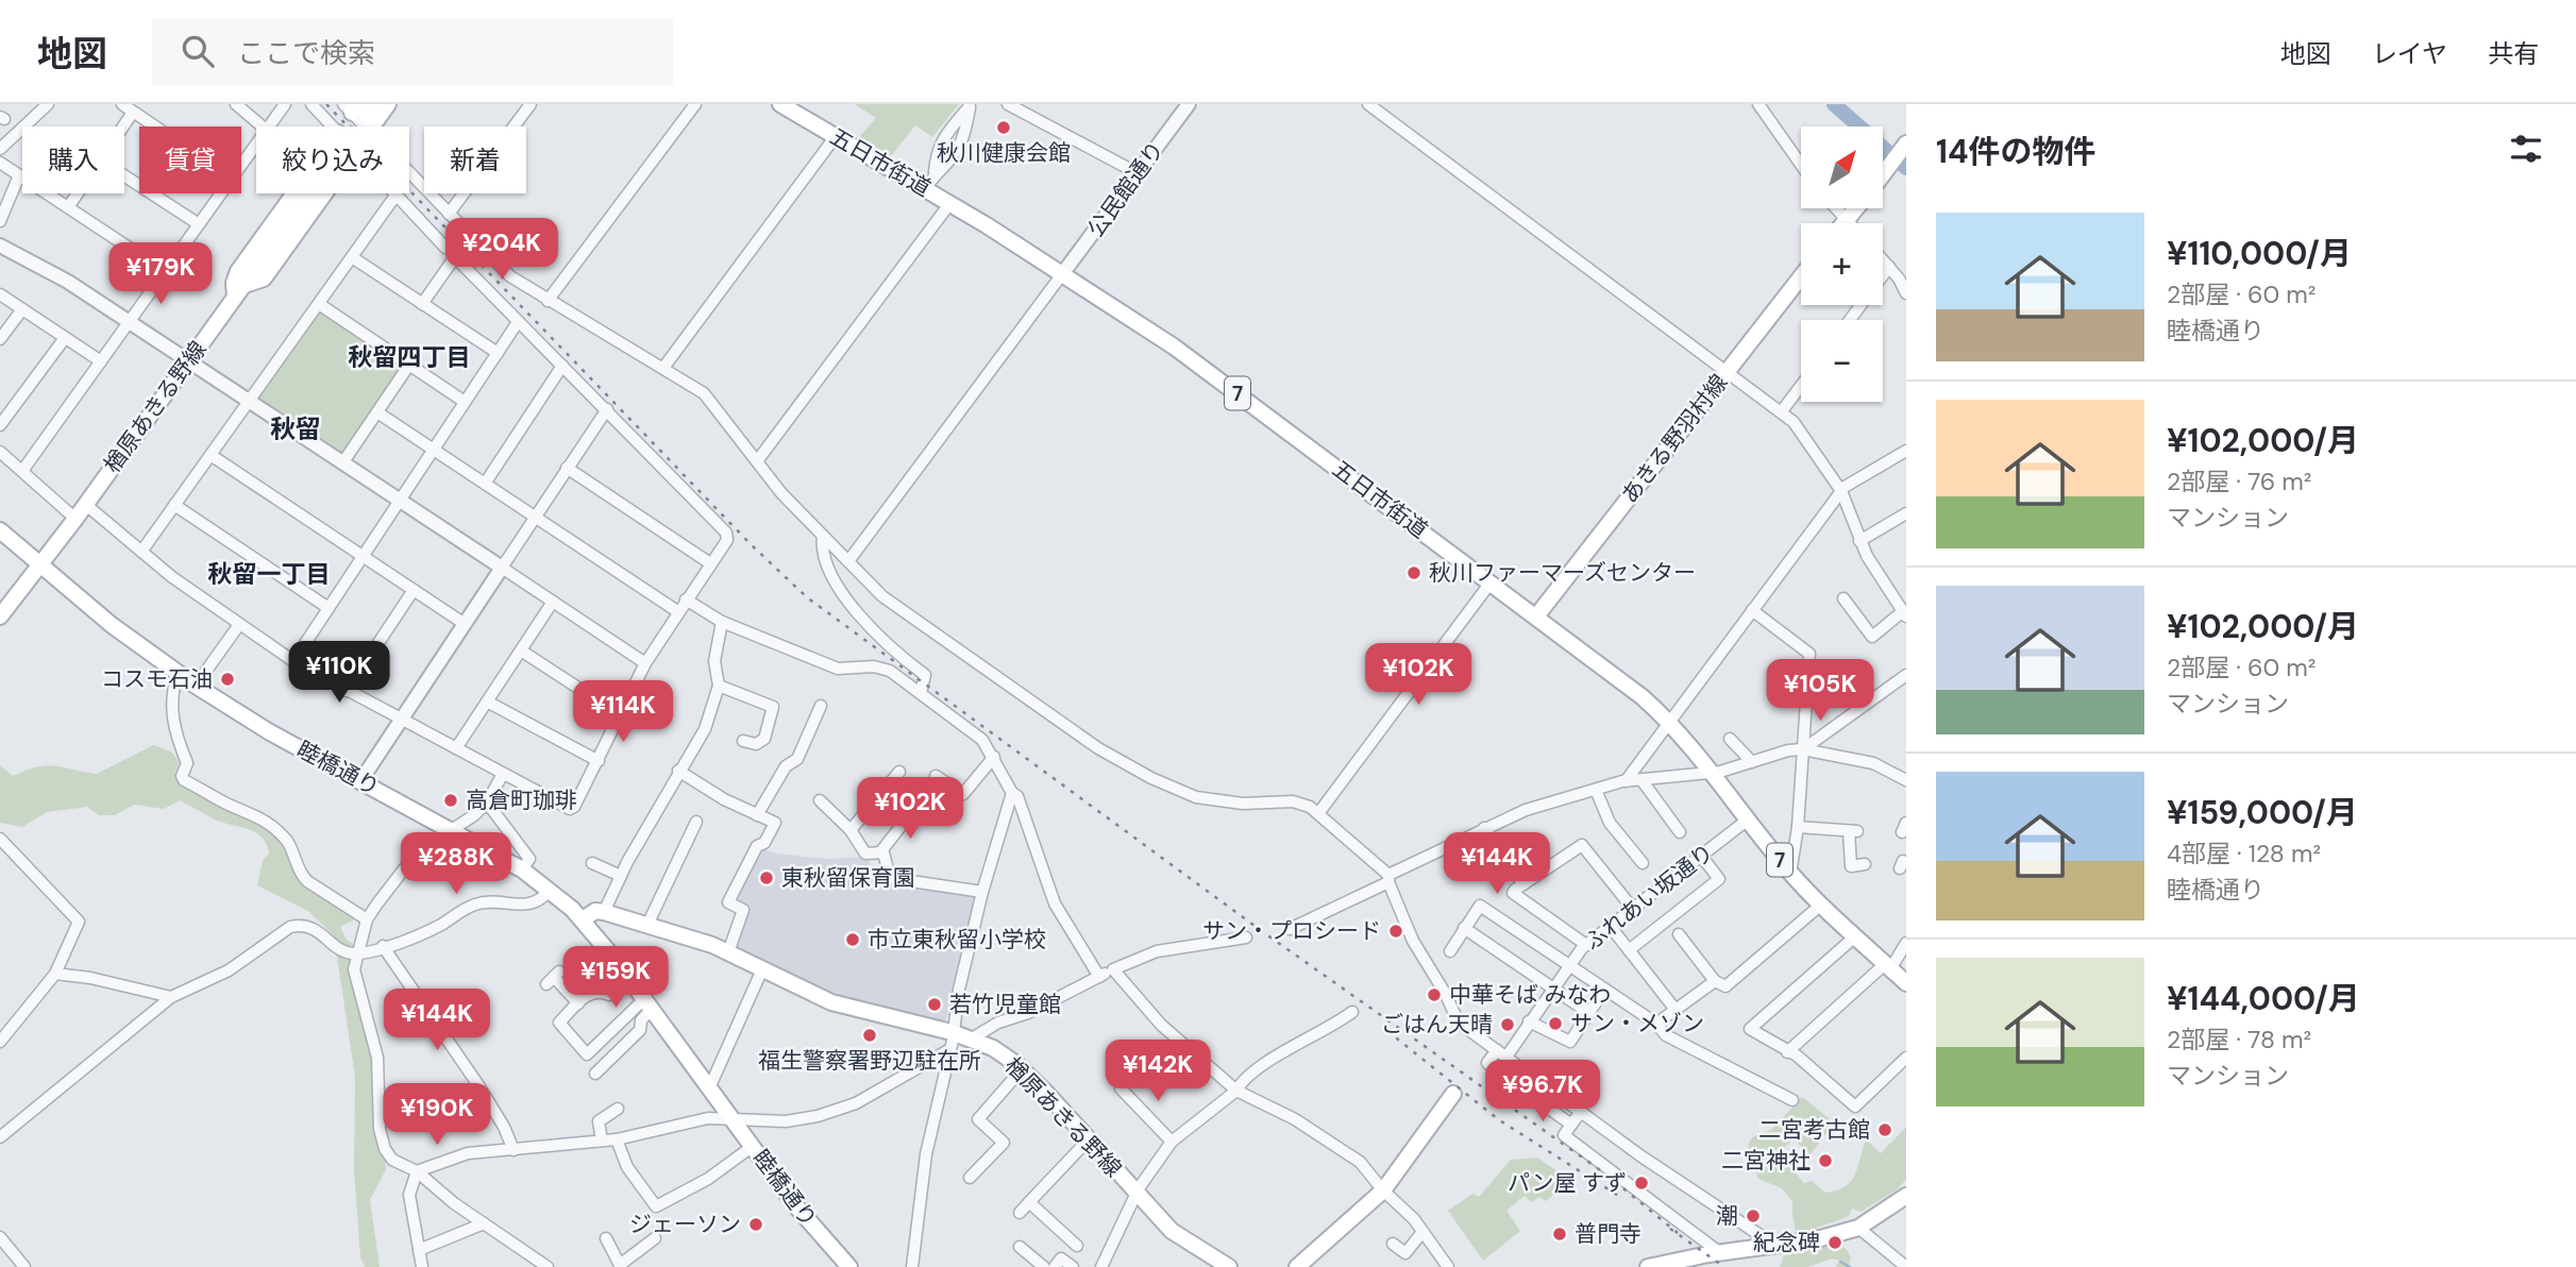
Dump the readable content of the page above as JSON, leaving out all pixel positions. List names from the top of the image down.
{
  "streets": {
    "main road": [
      "五日市街道",
      "7",
      "楢原あきる野線",
      "あきる野羽村線",
      "睦橋通り"
    ],
    "street": ["公民館通り", "ふれあい坂通り"]
  },
  "crossings": [
    ["五日市街道", "公民館通り"],
    ["五日市街道", "あきる野羽村線"],
    ["五日市街道", "ふれあい坂通り"],
    ["楢原あきる野線", "睦橋通り"]
  ],
  "districts": ["秋留四丁目", "秋留", "秋留一丁目"],
  "places": [
    "秋川健康会館",
    "秋川ファーマーズセンター",
    "コスモ石油",
    "高倉町珈琲",
    "東秋留保育園",
    "サン・プロシード",
    "市立東秋留小学校",
    "中華そば みなわ",
    "若竹児童館",
    "サン・メゾン",
    "ごはん天晴",
    "福生警察署野辺駐在所",
    "二宮考古館",
    "二宮神社",
    "パン屋 すず",
    "潮",
    "ジェーソン",
    "普門寺",
    "紀念碑"
  ],
  "north": "top right",
  "page": {
    "header": "地図",
    "search": "ここで検索",
    "nav": ["地図", "レイヤ", "共有"],
    "heading": "14件の物件",
    "map_buttons": ["+", "−"],
    "chip": [
      "購入",
      "賃貸",
      "絞り込み",
      "新着"
    ],
    "list": [
      {
        "name": "¥110,000/月",
        "note": "2部屋 · 60 m² · 睦橋通り"
      },
      {
        "name": "¥102,000/月",
        "note": "2部屋 · 76 m² · マンション"
      },
      {
        "name": "¥102,000/月",
        "note": "2部屋 · 60 m² · マンション"
      },
      {
        "name": "¥159,000/月",
        "note": "4部屋 · 128 m² · 睦橋通り"
      },
      {
        "name": "¥144,000/月",
        "note": "2部屋 · 78 m² · マンション"
      }
    ],
    "price": [
      "¥204K",
      "¥179K",
      "¥110K",
      "¥102K",
      "¥105K",
      "¥114K",
      "¥102K",
      "¥288K",
      "¥144K",
      "¥159K",
      "¥144K",
      "¥142K",
      "¥96.7K",
      "¥190K"
    ]
  }
}
